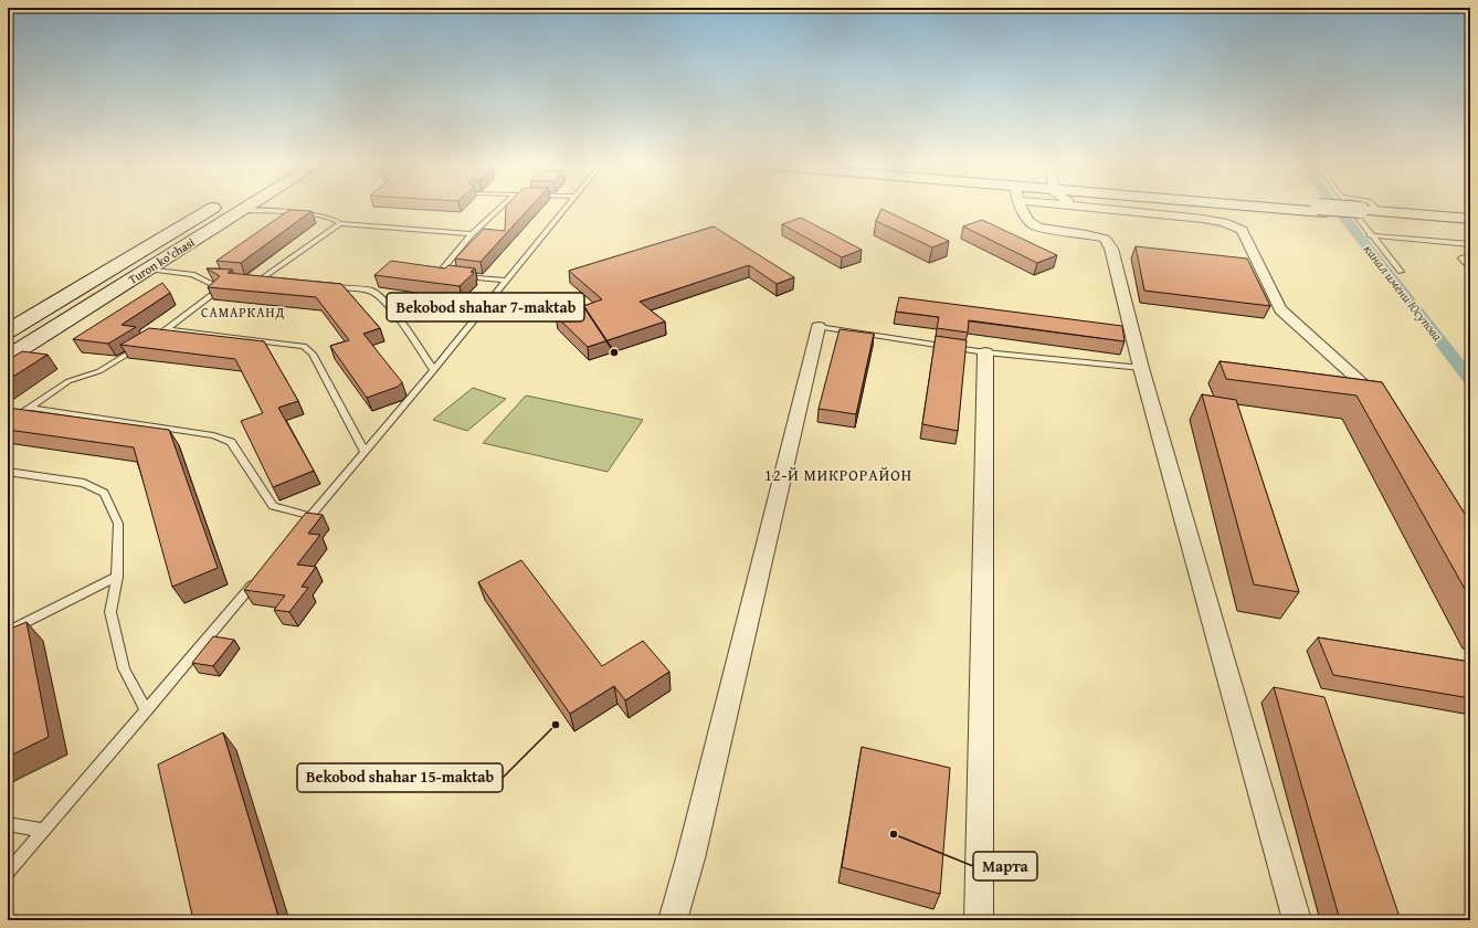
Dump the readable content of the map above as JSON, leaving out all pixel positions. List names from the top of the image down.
{
  "streets": {
    "main road": ["Turon ko'chasi"]
  },
  "districts": ["САМАРКАНД", "12-Й МИКРОРАЙОН"],
  "water": ["канал имени Юсупова"],
  "places": ["Bekobod shahar 7-maktab", "Bekobod shahar 15-maktab", "Марта"]
}
